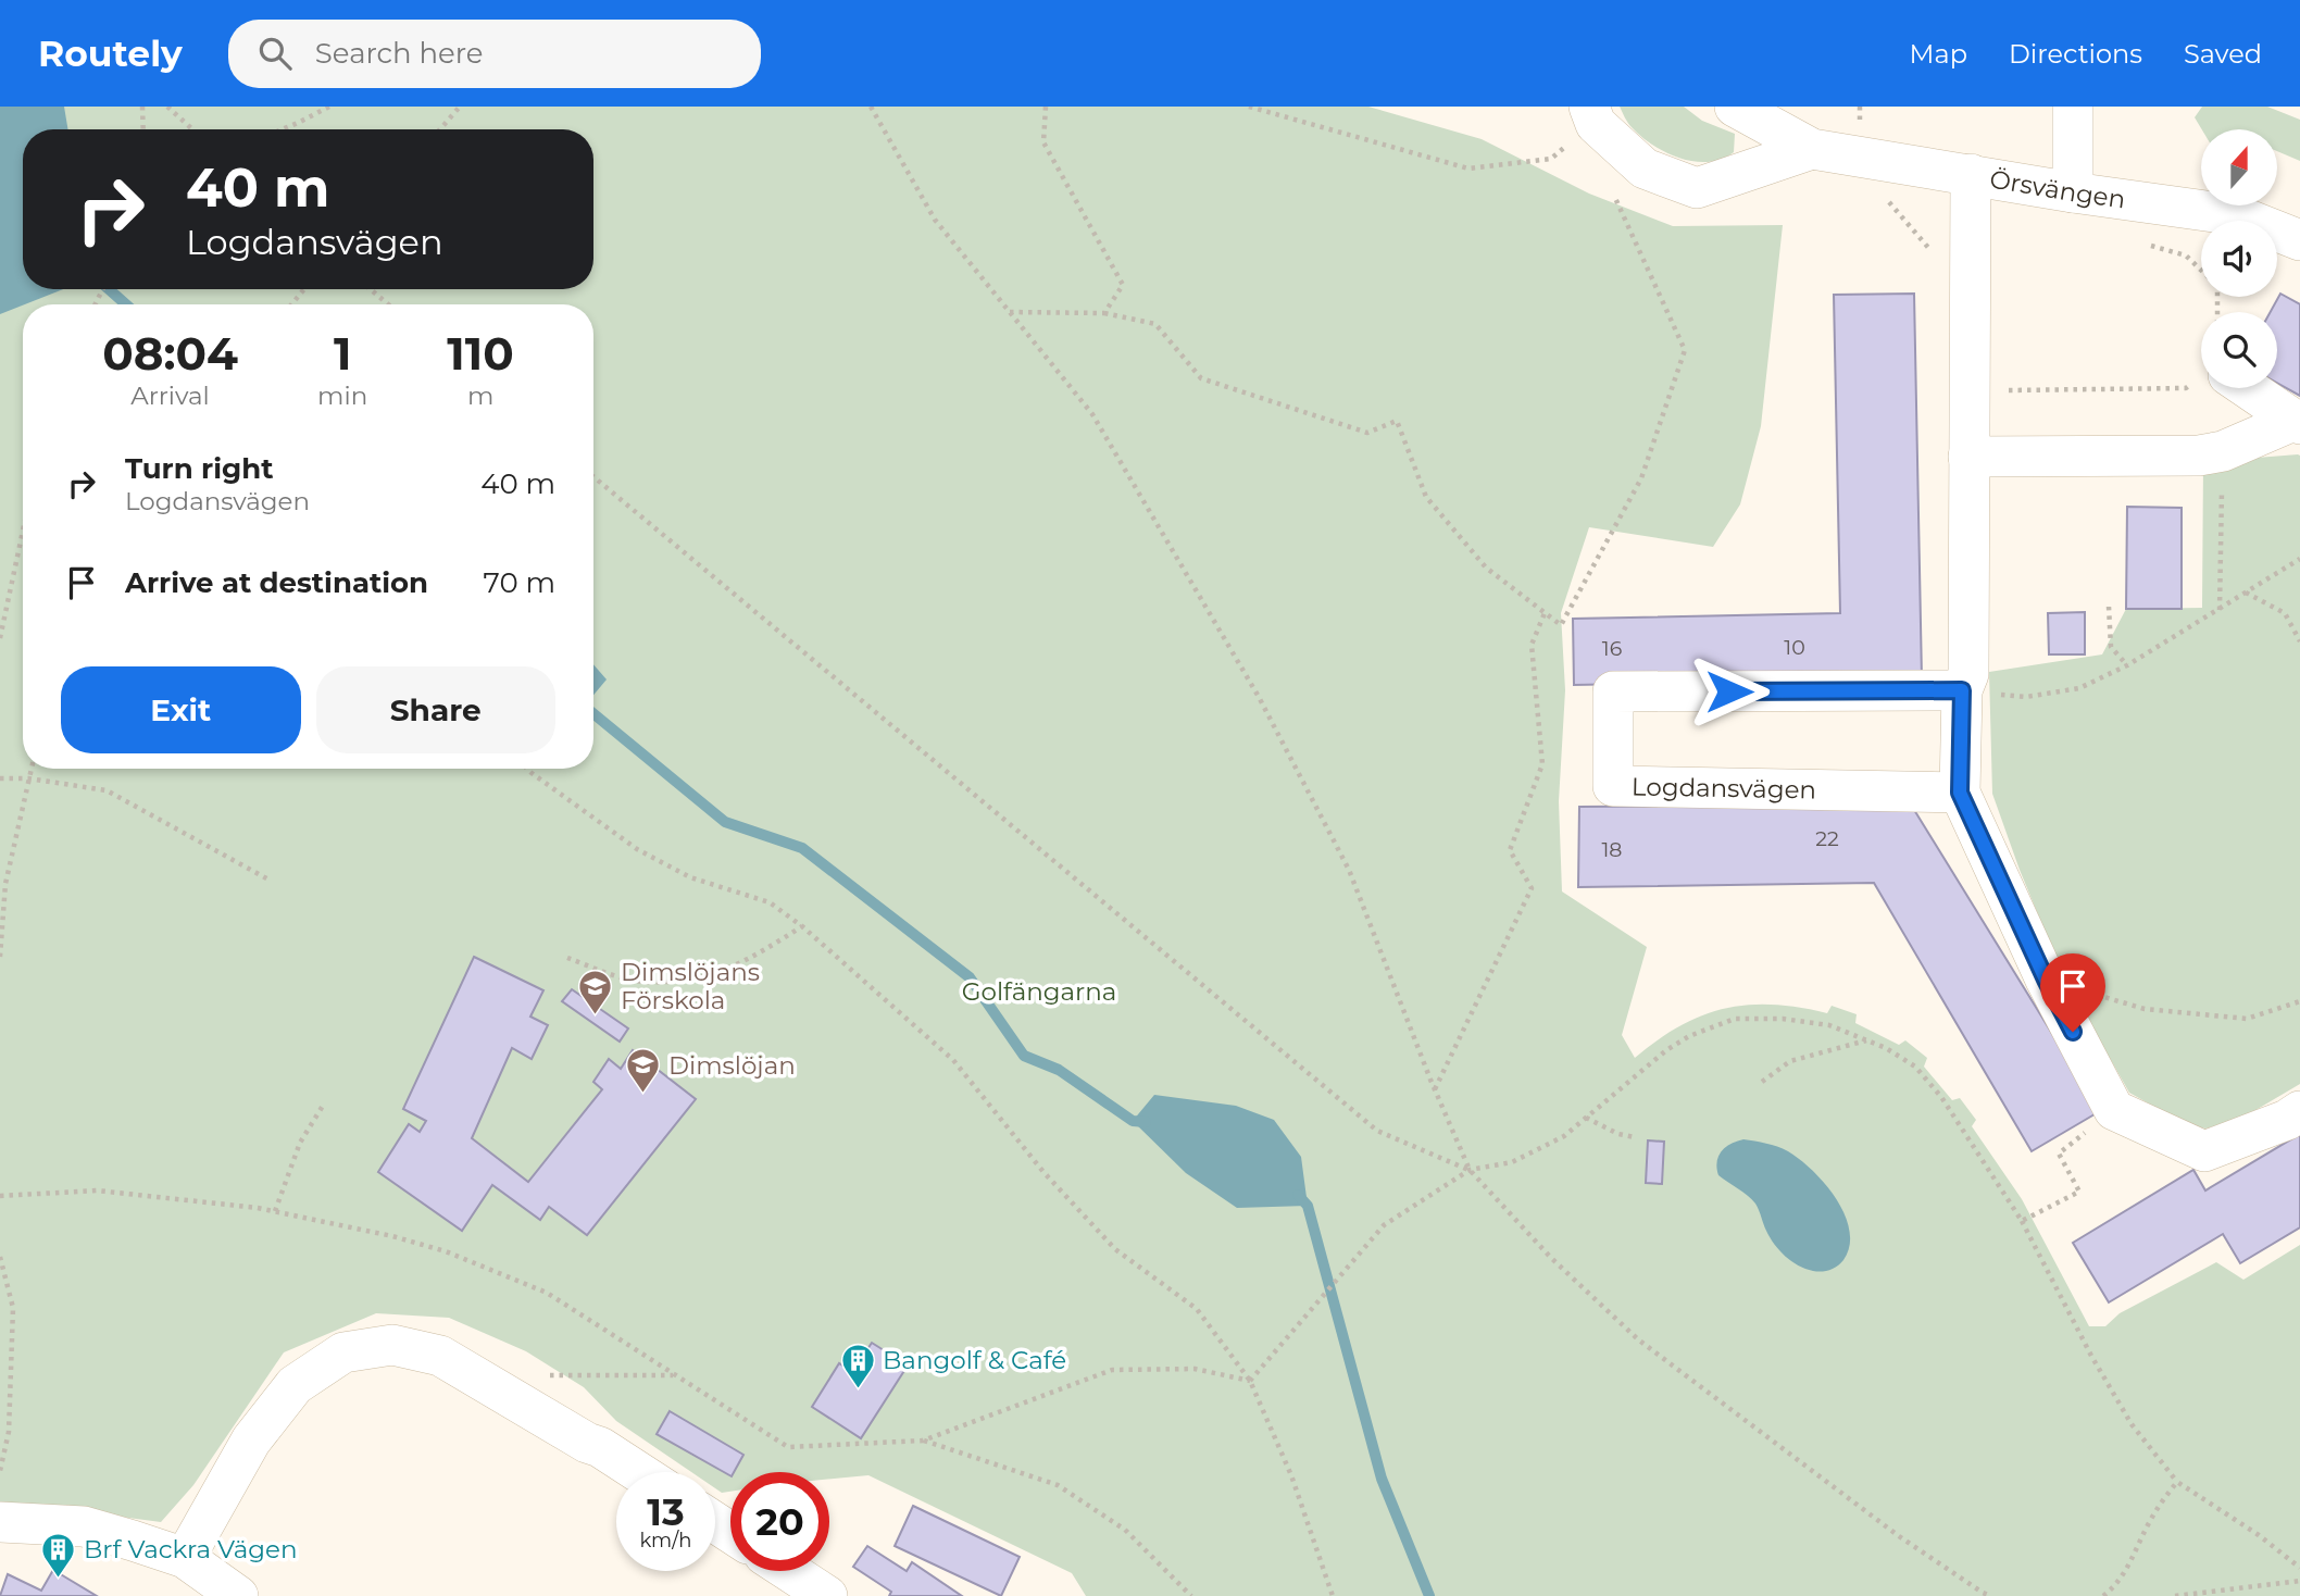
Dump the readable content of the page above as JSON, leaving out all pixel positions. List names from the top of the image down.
{
  "streets": {
    "street": ["Örsvängen", "Logdansvägen"]
  },
  "parks": ["Golfängarna"],
  "places": {
    "school or university": ["Dimslöjans Förskola", "Dimslöjan"],
    "building": ["Bangolf & Café", "Brf Vackra Vägen"]
  },
  "house_numbers": [
    "10",
    "16",
    "22",
    "18"
  ],
  "north": "top",
  "page": {
    "header": "Routely",
    "search": "Search here",
    "nav": ["Map", "Directions", "Saved"],
    "turn": ["40 m", "Logdansvägen"],
    "eta": [
      "08:04",
      "Arrival",
      "1",
      "min",
      "110",
      "m"
    ],
    "list": [
      {
        "name": "Turn right",
        "note": "Logdansvägen",
        "value": "40 m"
      },
      {
        "name": "Arrive at destination",
        "value": "70 m"
      }
    ],
    "buttons": ["Exit", "Share"],
    "speed": "13 km/h",
    "limit": "20"
  }
}
